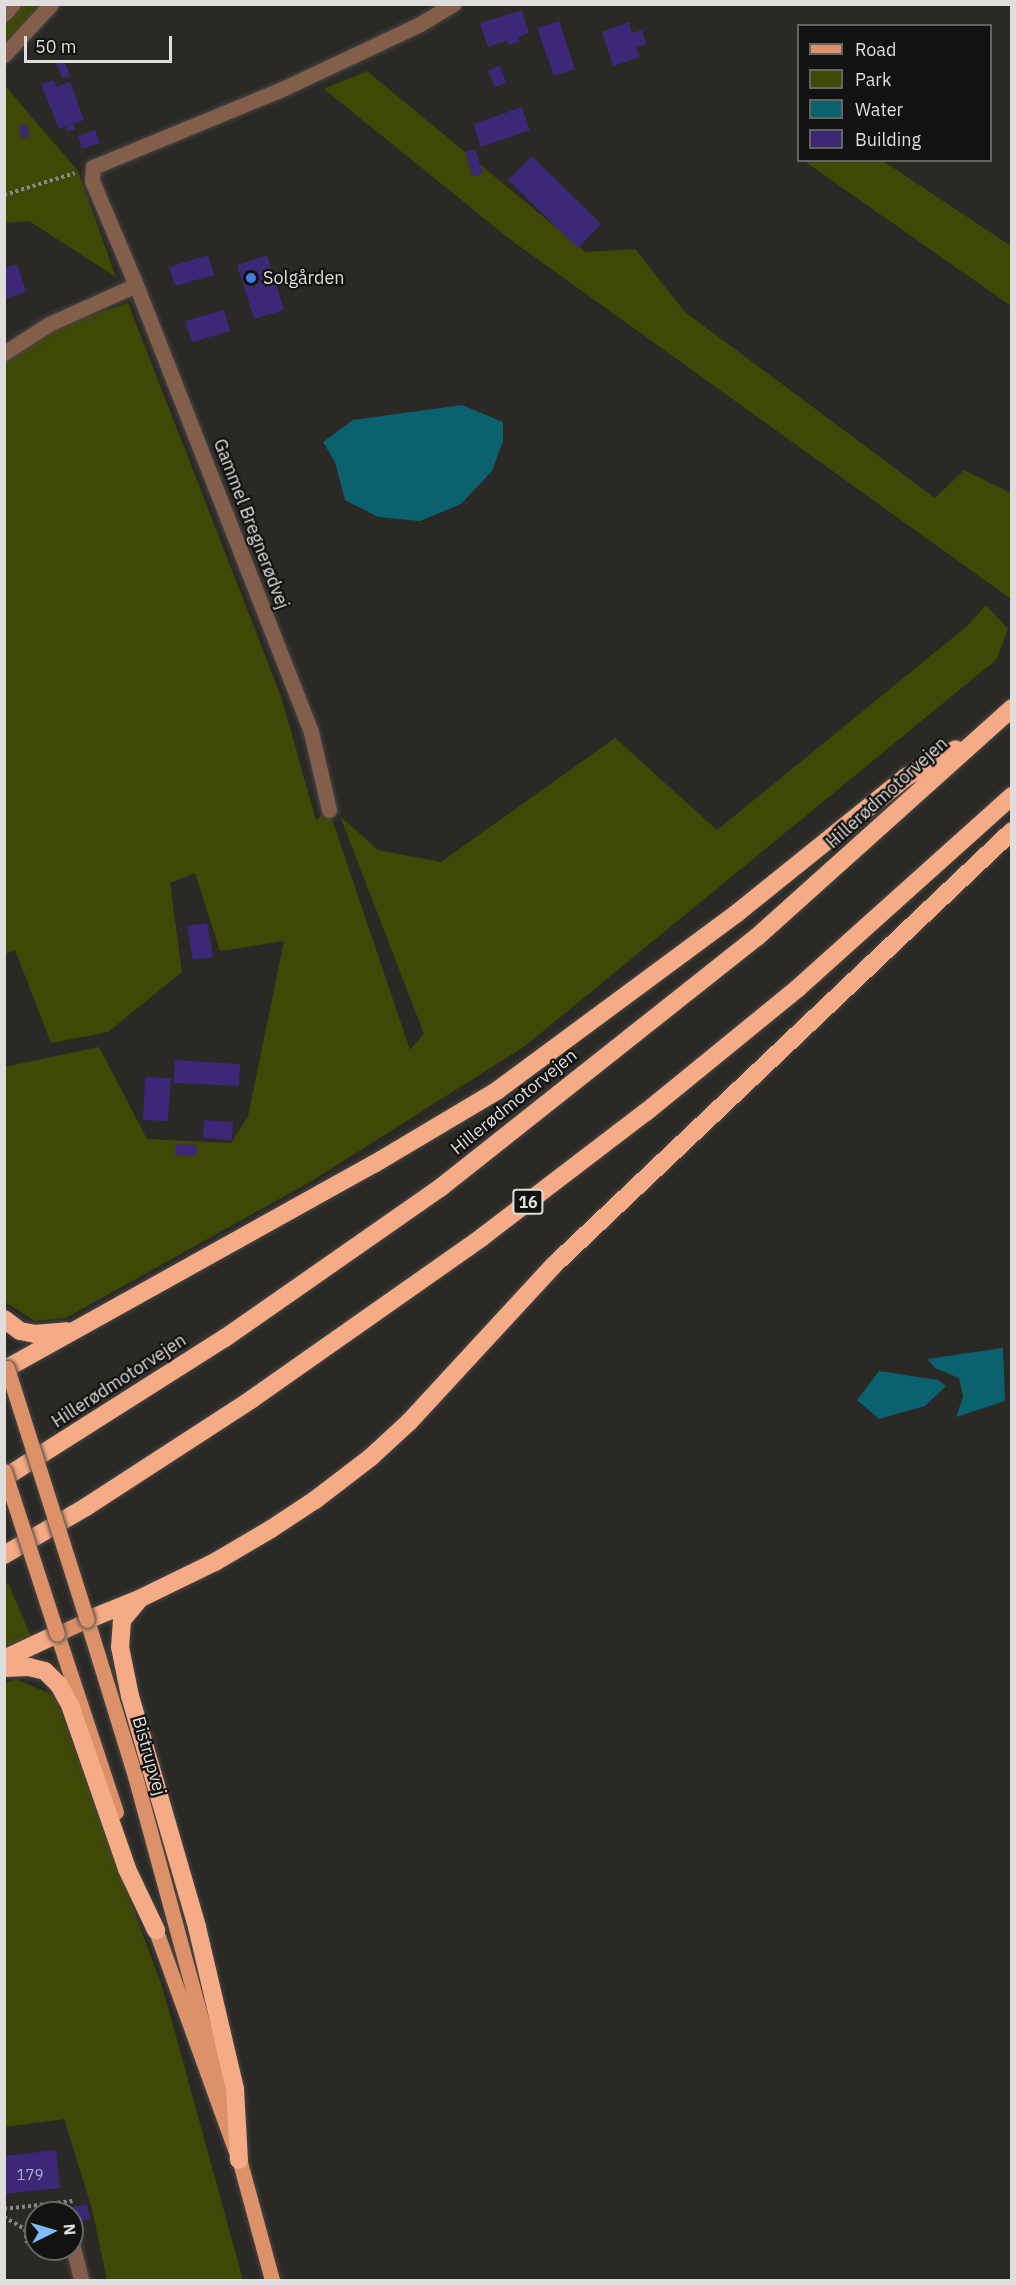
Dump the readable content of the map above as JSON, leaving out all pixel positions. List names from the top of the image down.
{
  "streets": {
    "highway": ["Hillerødmotorvejen", "16"],
    "main road": ["Bistrupvej"],
    "street": ["Gammel Bregnerødvej"]
  },
  "places": ["Solgården"],
  "house_numbers": ["179"],
  "legend": [
    "Road",
    "Park",
    "Water",
    "Building"
  ],
  "scale_bar": "50 m",
  "north": "right"
}
